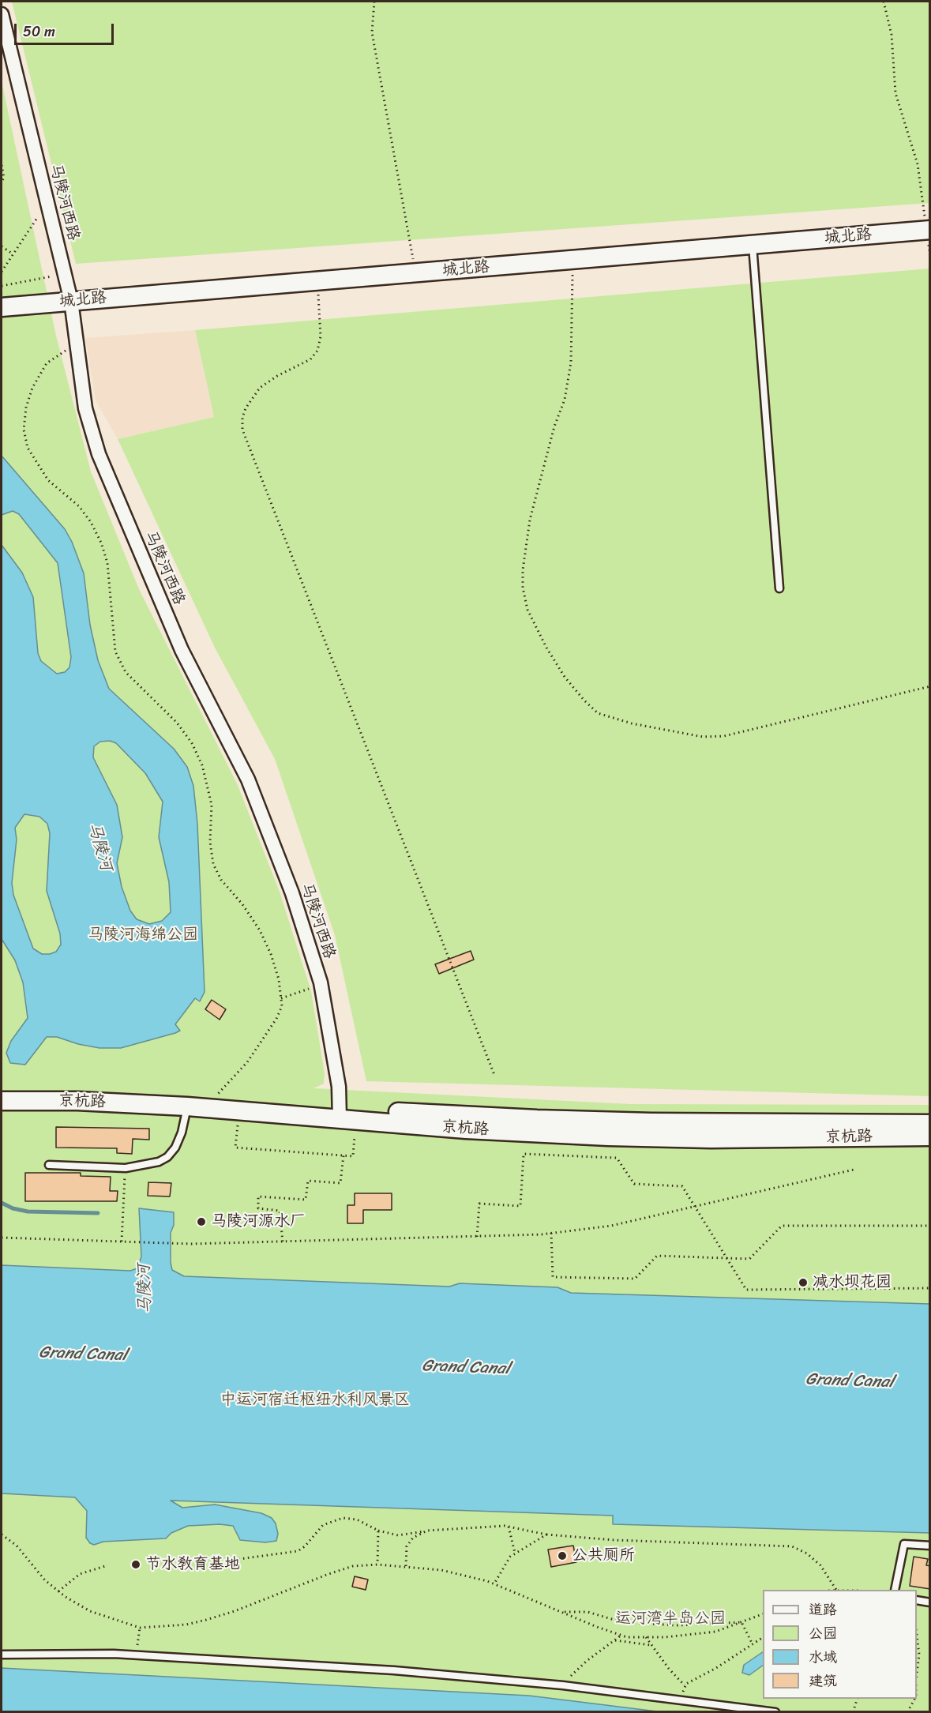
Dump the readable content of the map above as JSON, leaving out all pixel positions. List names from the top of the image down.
{
  "streets": {
    "street": ["马陵河西路", "城北路", "京杭路"]
  },
  "crossings": [
    ["马陵河西路", "城北路"],
    ["马陵河西路", "京杭路"]
  ],
  "water": ["马陵河", "Grand Canal"],
  "parks": ["马陵河海绵公园", "中运河宿迁枢纽水利风景区", "运河湾半岛公园"],
  "places": [
    "马陵河源水厂",
    "减水坝花园",
    "公共厕所",
    "节水教育基地"
  ],
  "legend": [
    "道路",
    "公园",
    "水域",
    "建筑"
  ],
  "scale_bar": "50 m"
}
